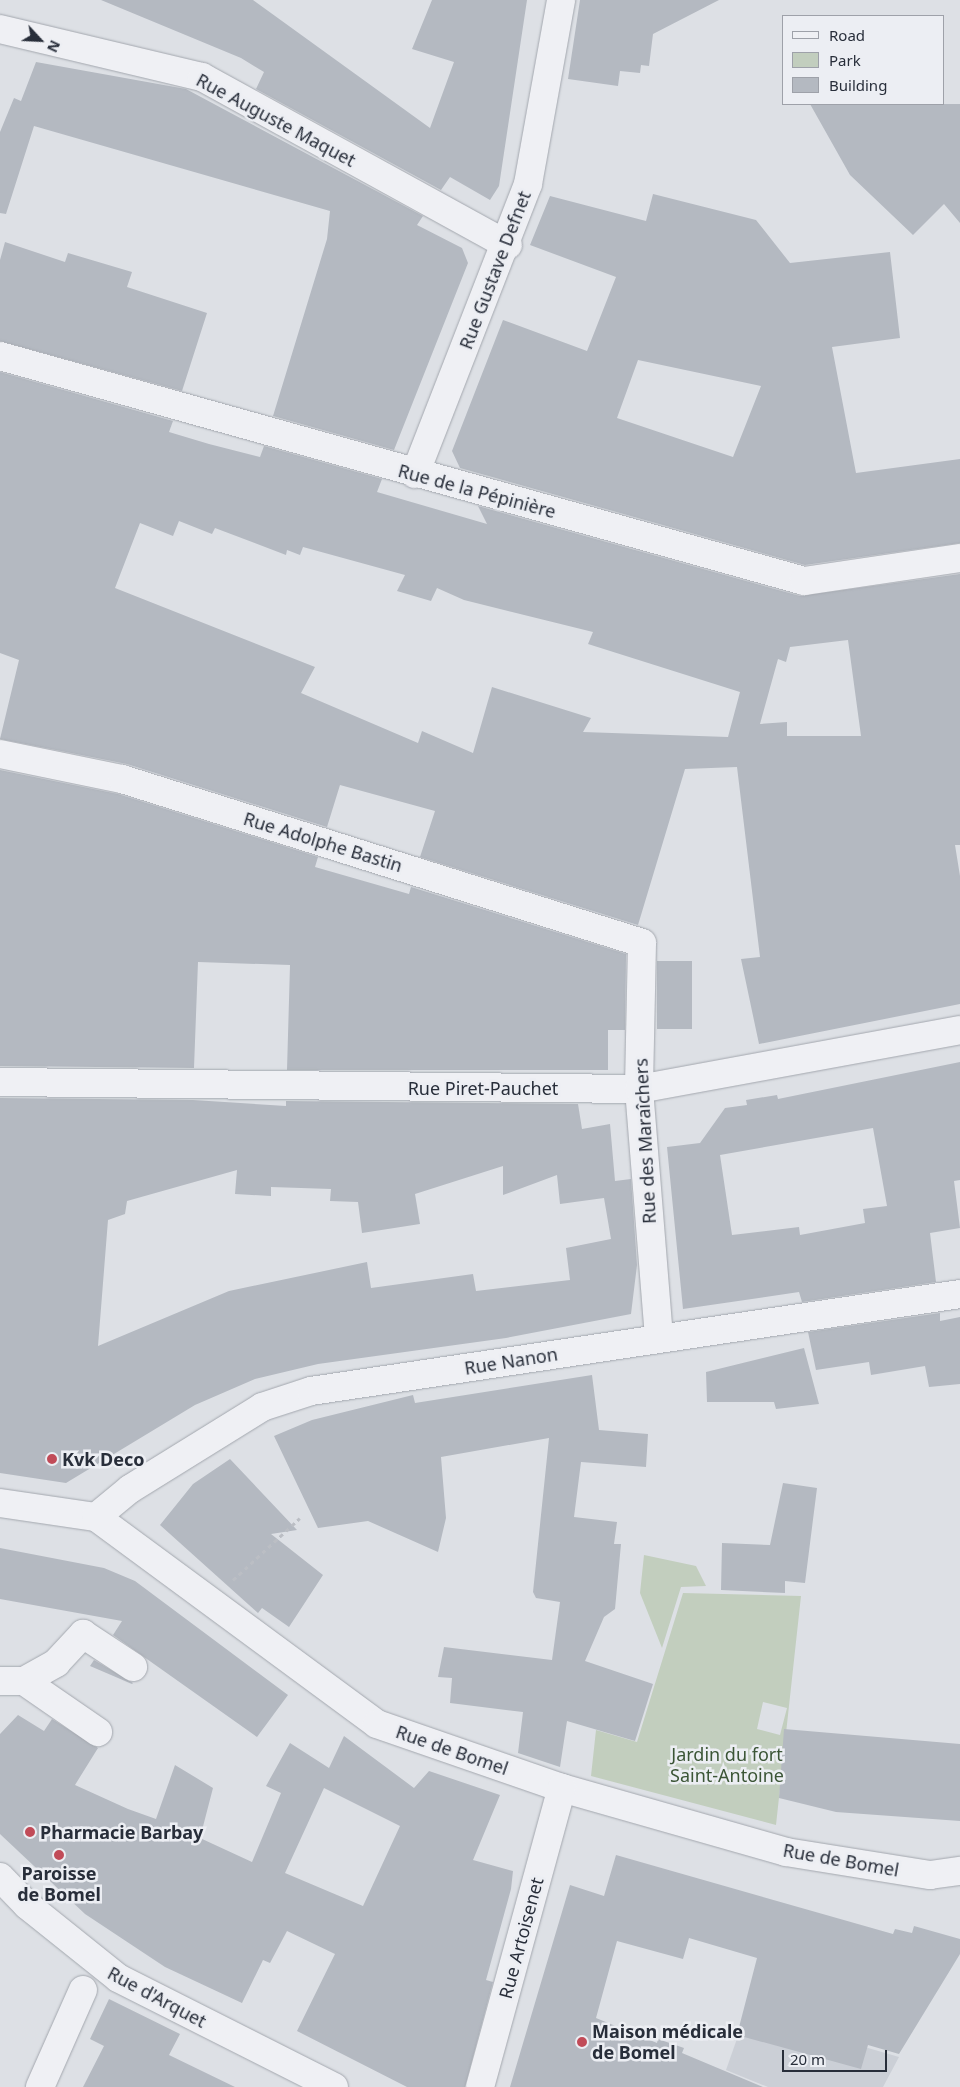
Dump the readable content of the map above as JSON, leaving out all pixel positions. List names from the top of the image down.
{
  "streets": {
    "street": [
      "Rue Auguste Maquet",
      "Rue Gustave Defnet",
      "Rue de la Pépinière",
      "Rue Adolphe Bastin",
      "Rue Piret-Pauchet",
      "Rue des Maraîchers",
      "Rue Nanon",
      "Rue de Bomel",
      "Rue Artoisenet",
      "Rue d'Arquet"
    ]
  },
  "crossings": [
    ["Rue Auguste Maquet", "Rue Gustave Defnet"],
    ["Rue Gustave Defnet", "Rue de la Pépinière"],
    ["Rue Adolphe Bastin", "Rue des Maraîchers"],
    ["Rue Piret-Pauchet", "Rue des Maraîchers"],
    ["Rue des Maraîchers", "Rue Nanon"],
    ["Rue Nanon", "Rue de Bomel"],
    ["Rue de Bomel", "Rue Artoisenet"]
  ],
  "parks": ["Jardin du fort Saint-Antoine"],
  "places": [
    "Kvk Deco",
    "Pharmacie Barbay",
    "Paroisse de Bomel",
    "Maison médicale de Bomel"
  ],
  "legend": ["Road", "Park", "Building"],
  "scale_bar": "20 m",
  "north": "bottom right"
}
